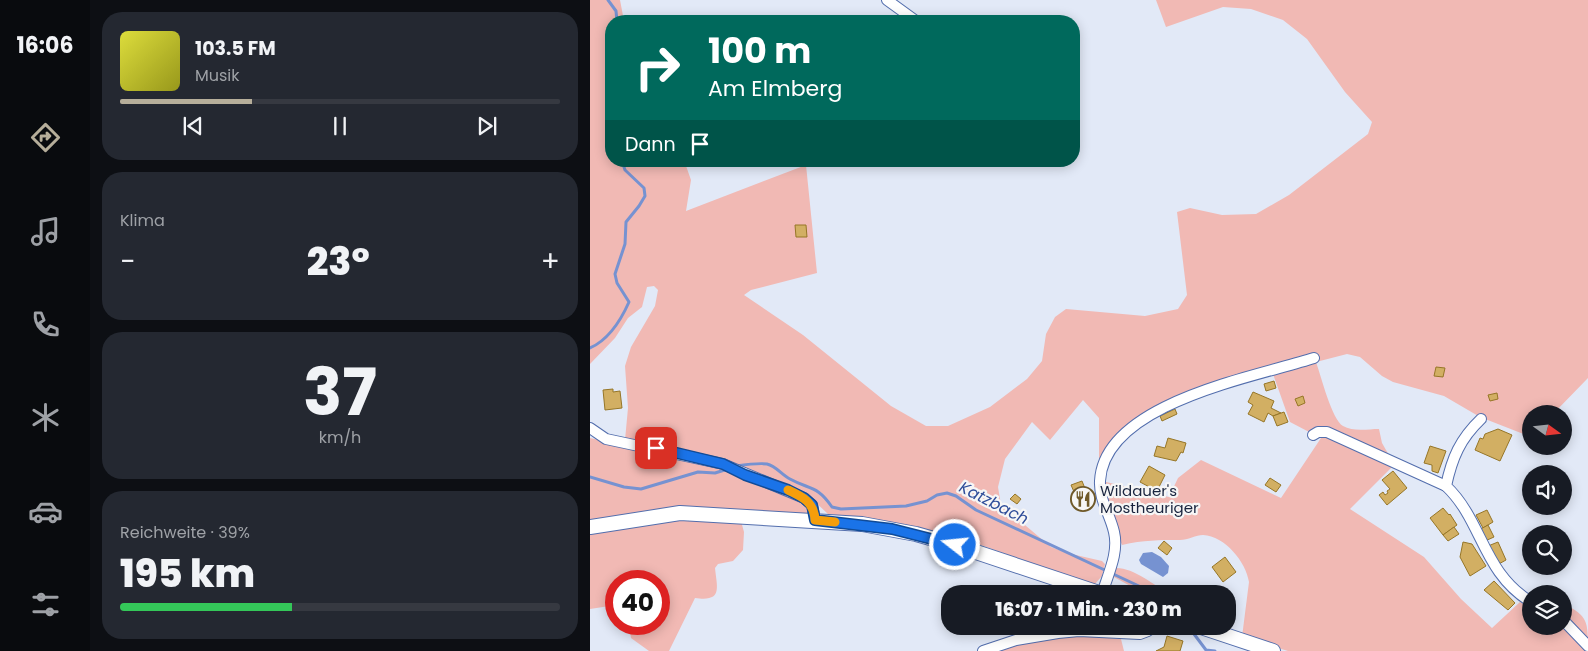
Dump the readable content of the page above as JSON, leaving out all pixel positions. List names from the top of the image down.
{
  "water": ["Katzbach"],
  "places": {
    "restaurant": ["Wildauer's Mostheuriger"]
  },
  "north": "right",
  "page": {
    "tabs": "16:06",
    "turn": ["100 m", "Am Elmberg"],
    "song": ["103.5 FM", "Musik"],
    "then": "Dann",
    "tile": [
      "Klima",
      ["37", "km/h"],
      ["Reichweite · 39%", "195 km"]
    ],
    "heat": ["−", "23°", "+"],
    "limit": "40",
    "trip": "16:07 · 1 Min. · 230 m"
  }
}
